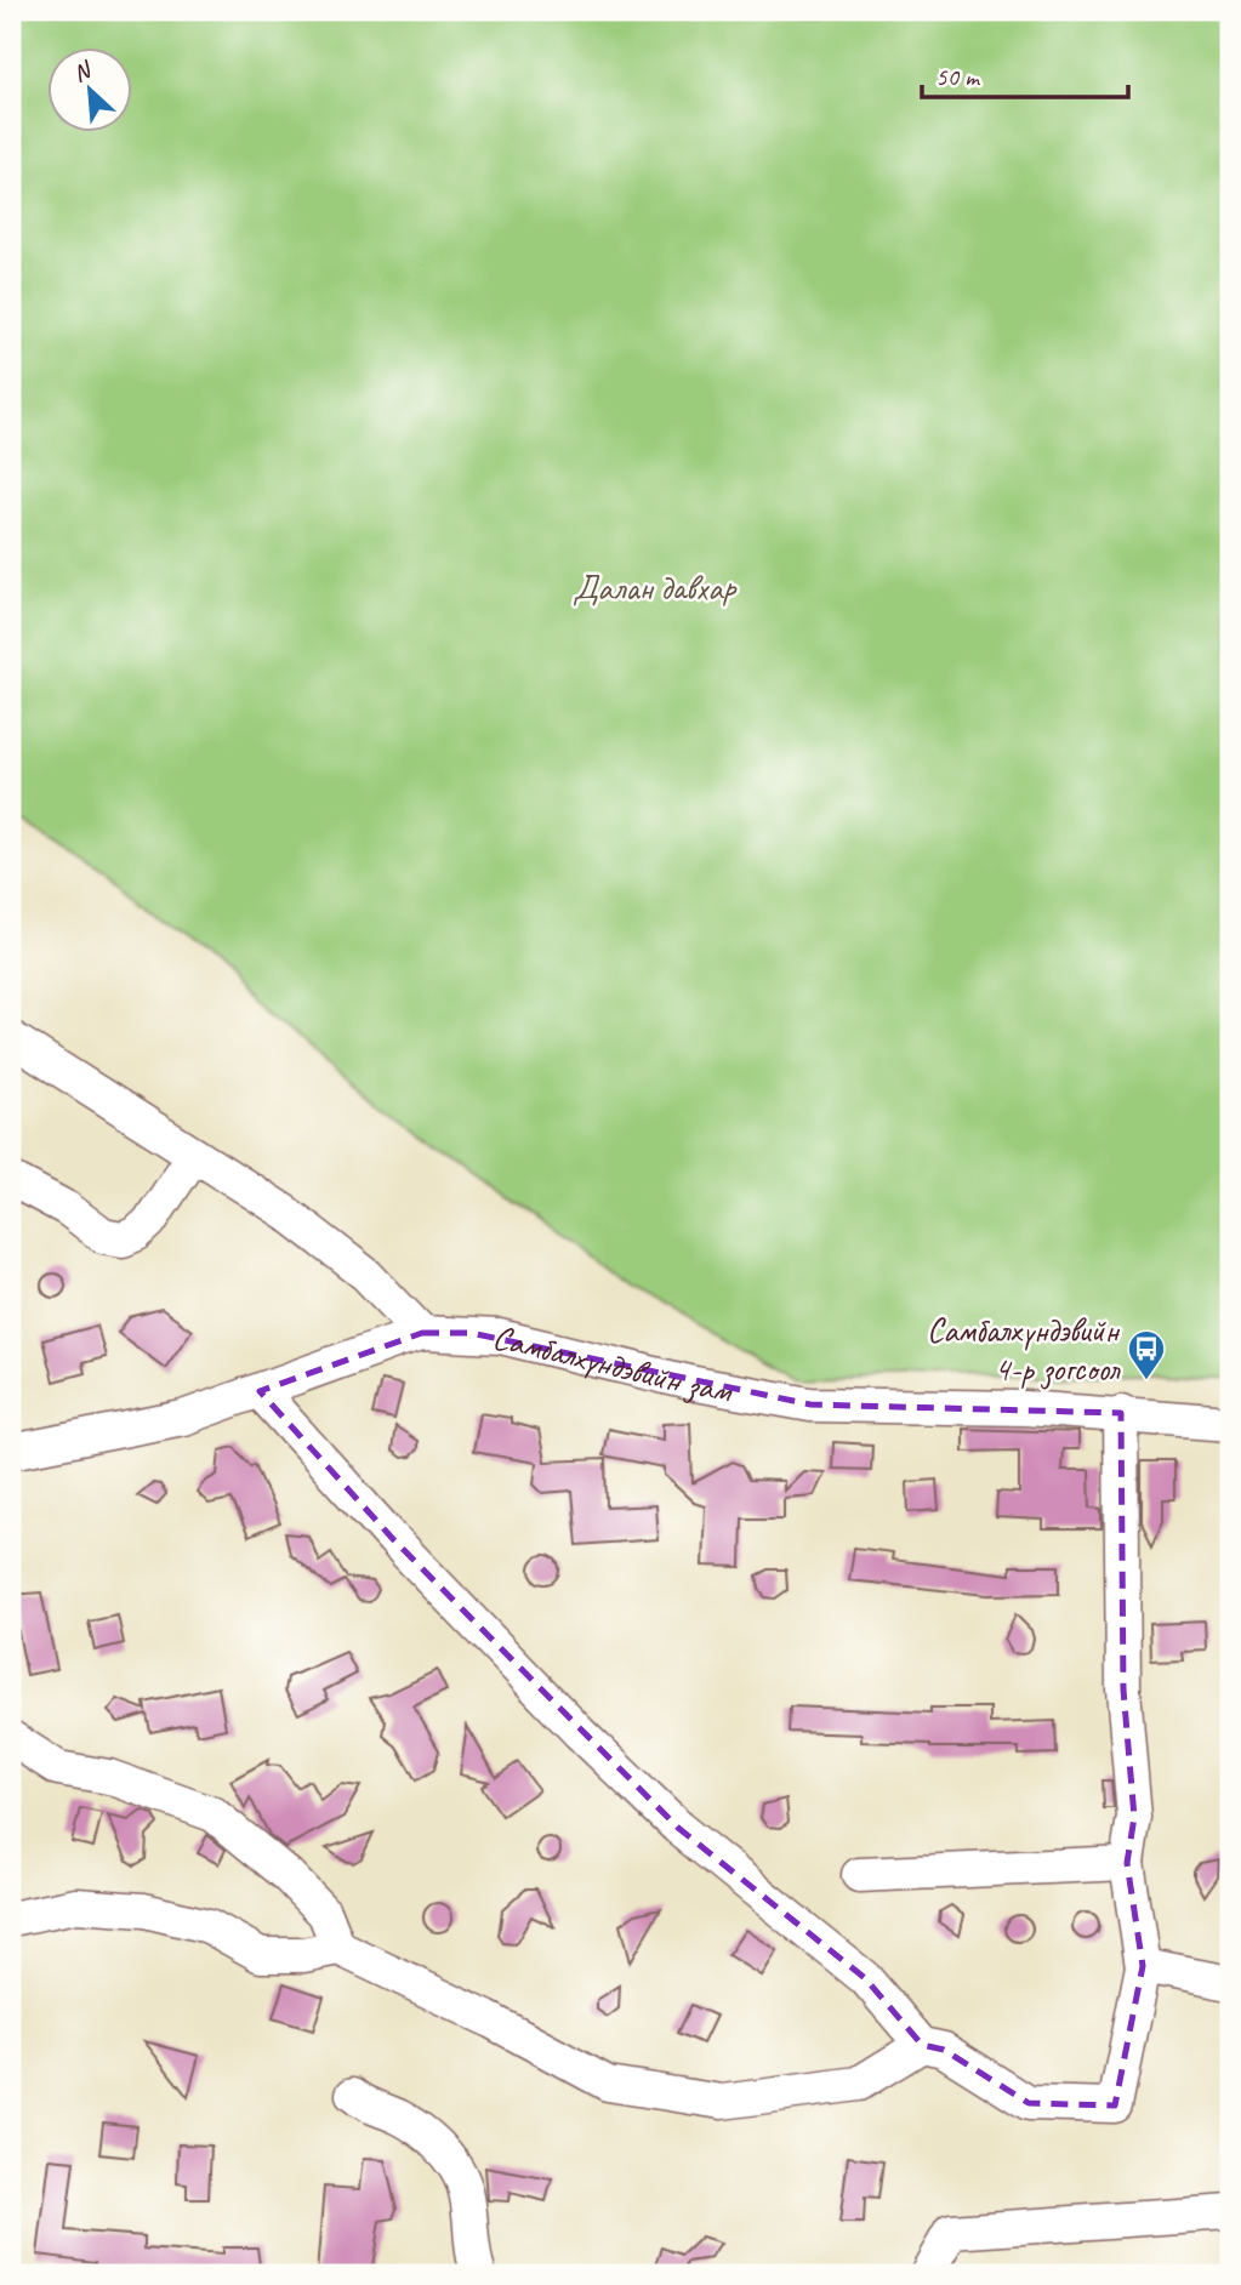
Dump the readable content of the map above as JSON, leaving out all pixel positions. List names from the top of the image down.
{
  "streets": {
    "street": ["Самбалхүндэвийн зам"]
  },
  "parks": ["Далан давхар"],
  "places": {
    "bus stop": ["Самбалхүндэвийн 4-р зогсоол"]
  },
  "scale_bar": "50 m",
  "north": "top left"
}
